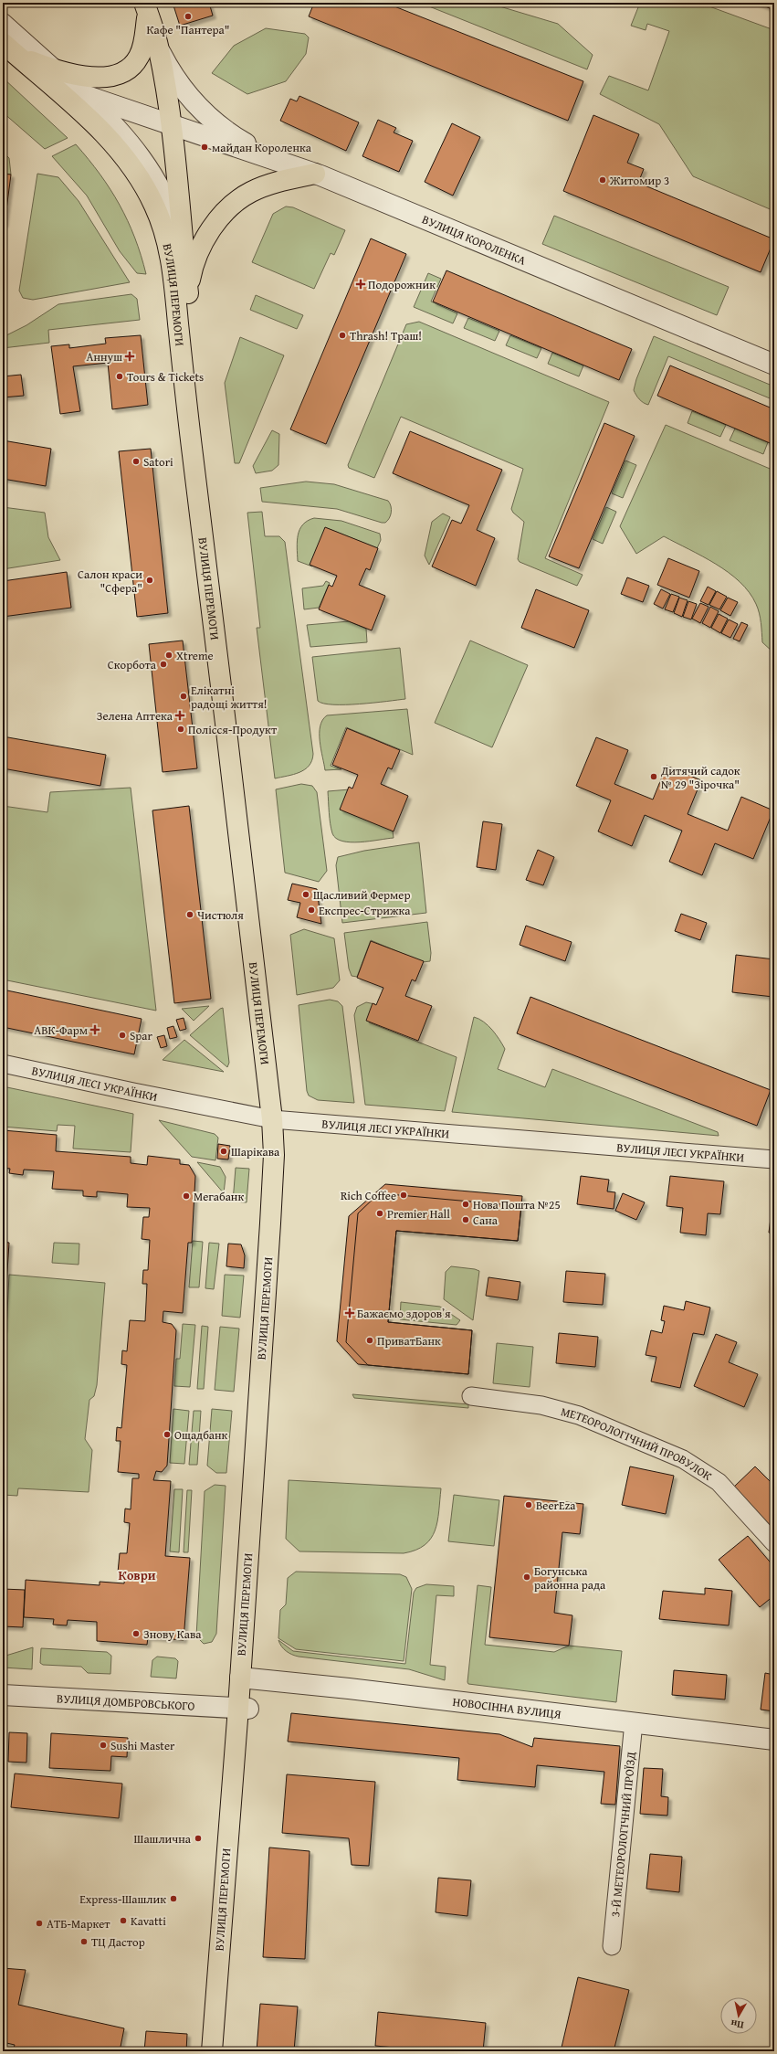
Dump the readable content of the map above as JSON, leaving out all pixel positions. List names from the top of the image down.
{
  "streets": {
    "main road": ["ВУЛИЦЯ ПЕРЕМОГИ"],
    "street": [
      "ВУЛИЦЯ КОРОЛЕНКА",
      "ВУЛИЦЯ ЛЕСІ УКРАЇНКИ",
      "МЕТЕОРОЛОГІЧНИЙ ПРОВУЛОК",
      "ВУЛИЦЯ ДОМБРОВСЬКОГО",
      "НОВОСІННА ВУЛИЦЯ",
      "3-Й МЕТЕОРОЛОГІЧНИЙ ПРОЇЗД"
    ]
  },
  "crossings": [
    ["ВУЛИЦЯ ПЕРЕМОГИ", "ВУЛИЦЯ ЛЕСІ УКРАЇНКИ"],
    ["ВУЛИЦЯ ПЕРЕМОГИ", "ВУЛИЦЯ ДОМБРОВСЬКОГО"],
    ["ВУЛИЦЯ ПЕРЕМОГИ", "НОВОСІННА ВУЛИЦЯ"],
    ["НОВОСІННА ВУЛИЦЯ", "3-Й МЕТЕОРОЛОГІЧНИЙ ПРОЇЗД"]
  ],
  "districts": ["Коври"],
  "places": {
    "other": [
      "Кафе \"Пантера\"",
      "майдан Короленка",
      "Житомир 3",
      "Thrash! Траш!",
      "Tours & Tickets",
      "Satori",
      "Салон краси \"Сфера\"",
      "Xtreme",
      "Скорбота",
      "Елікатні радощі життя!",
      "Полісся-Продукт",
      "Дитячий садок № 29 \"Зірочка\"",
      "Щасливий Фермер",
      "Експрес-Стрижка",
      "Чистюля",
      "Spar",
      "Шарікава",
      "Rich Coffee",
      "Мегабанк",
      "Нова Пошта №25",
      "Premier Hall",
      "Сана",
      "ПриватБанк",
      "Ощадбанк",
      "BeerЕza",
      "Богунська районна рада",
      "Знову Кава",
      "Sushi Master",
      "Шашлична",
      "Express-Шашлик",
      "Kavatti",
      "АТБ-Маркет",
      "ТЦ Дастор"
    ],
    "health": [
      "Подорожник",
      "Аннуш",
      "Зелена Аптека",
      "АВК-Фарм",
      "Бажаємо здоровʼя"
    ]
  },
  "north": "bottom"
}
